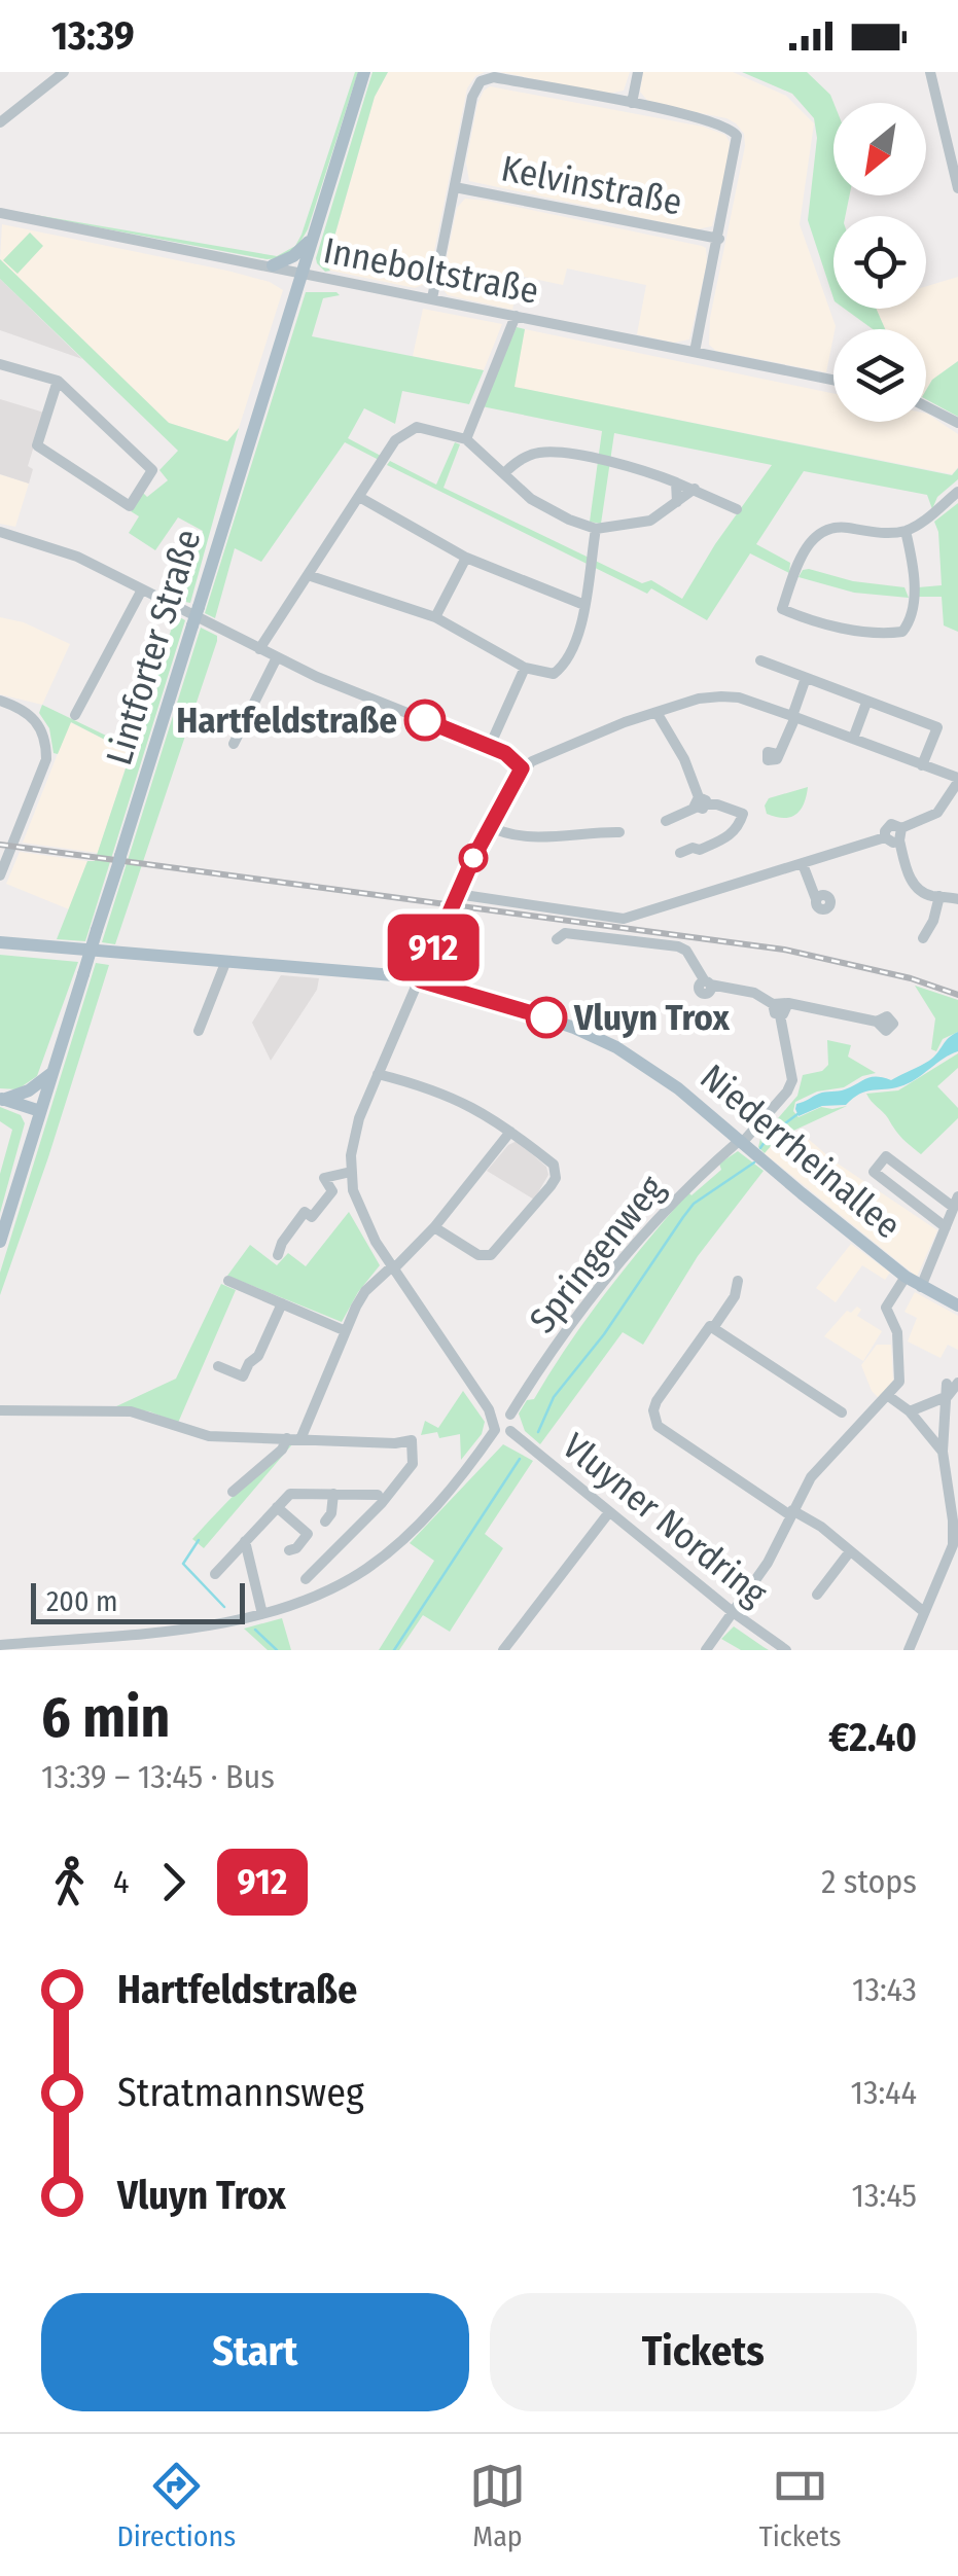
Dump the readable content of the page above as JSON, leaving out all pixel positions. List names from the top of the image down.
{
  "streets": {
    "main road": ["Lintforter Straße", "Niederrheinallee"],
    "street": [
      "Kelvinstraße",
      "Inneboltstraße",
      "Springenweg",
      "Vluyner Nordring"
    ]
  },
  "crossings": [
    ["Inneboltstraße", "Lintforter Straße"],
    ["Niederrheinallee", "Springenweg"],
    ["Springenweg", "Vluyner Nordring"]
  ],
  "places": ["Hartfeldstraße", "Vluyn Trox"],
  "lines": ["bus line 912"],
  "scale_bar": "200 m",
  "north": "bottom left",
  "page": {
    "status": "13:39",
    "on_map": "912",
    "scale": "200 m",
    "heading": ["6 min", "13:39 – 13:45 · Bus", "€2.40"],
    "legs": ["4", "912", "2 stops"],
    "list": [
      {
        "name": "Hartfeldstraße",
        "value": "13:43"
      },
      {
        "name": "Stratmannsweg",
        "value": "13:44"
      },
      {
        "name": "Vluyn Trox",
        "value": "13:45"
      }
    ],
    "buttons": ["Start", "Tickets"],
    "tabs": ["Directions", "Map", "Tickets"]
  }
}
